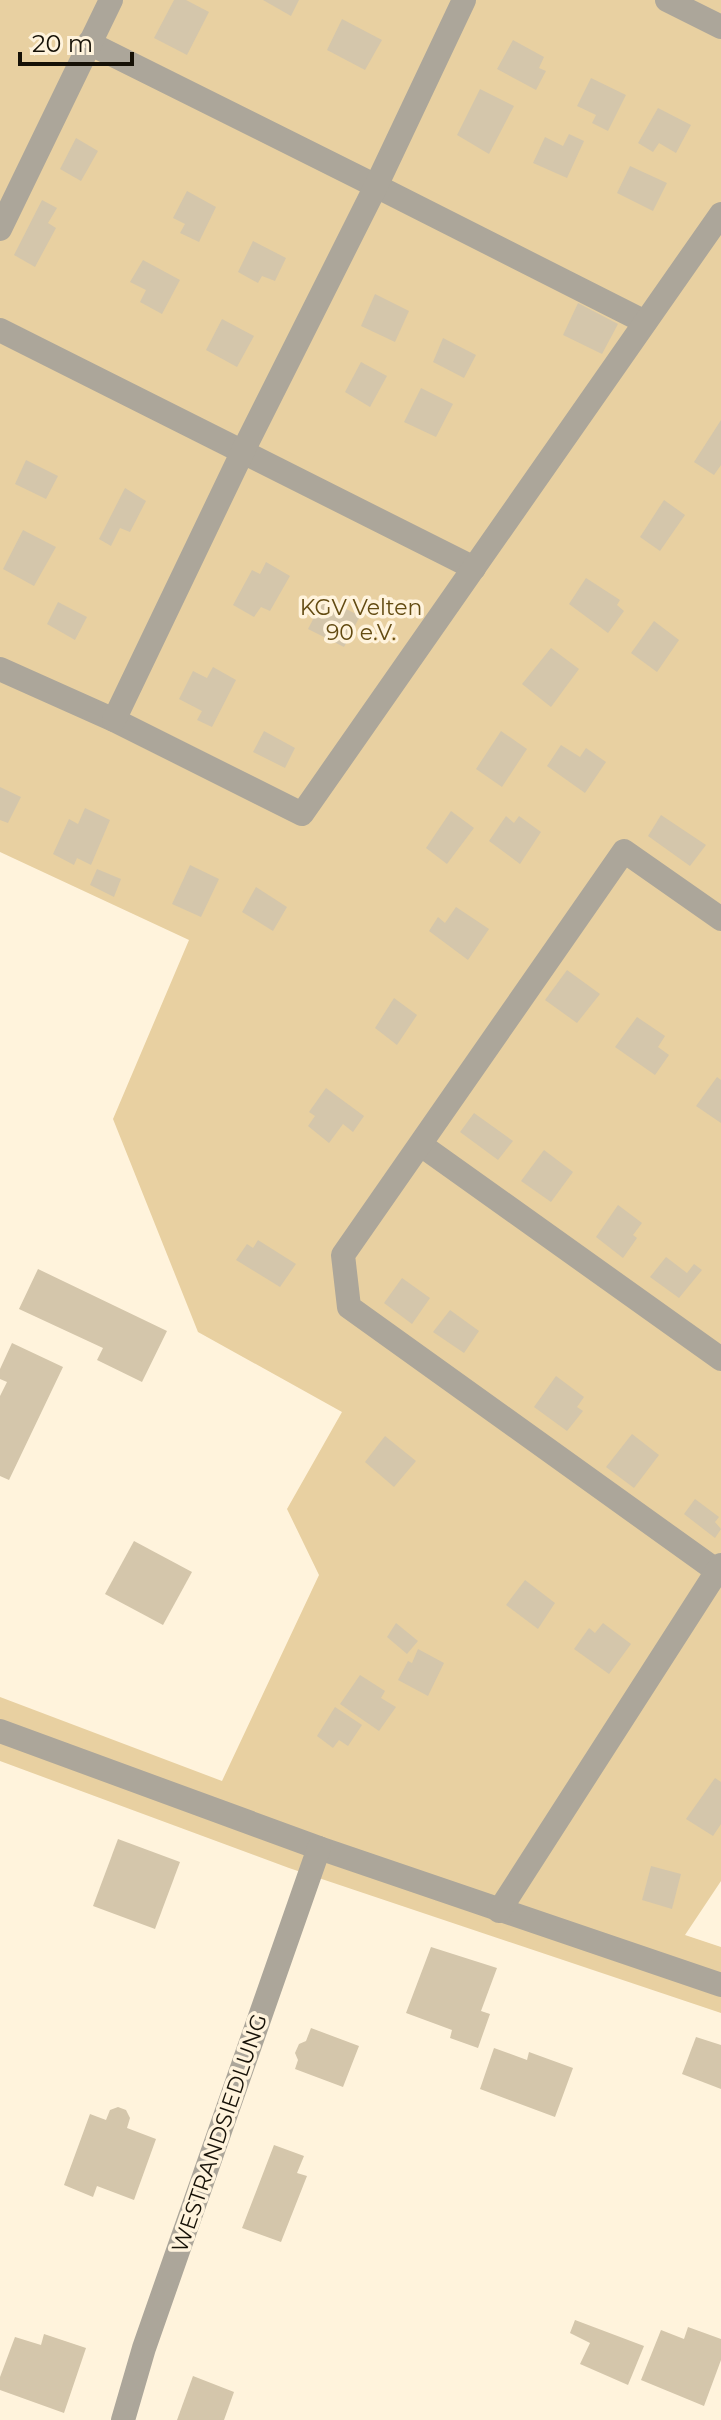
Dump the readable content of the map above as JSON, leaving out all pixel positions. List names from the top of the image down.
{
  "streets": {
    "street": ["WESTRANDSIEDLUNG"]
  },
  "parks": ["KGV Velten 90 e.V."],
  "scale_bar": "20 m"
}
